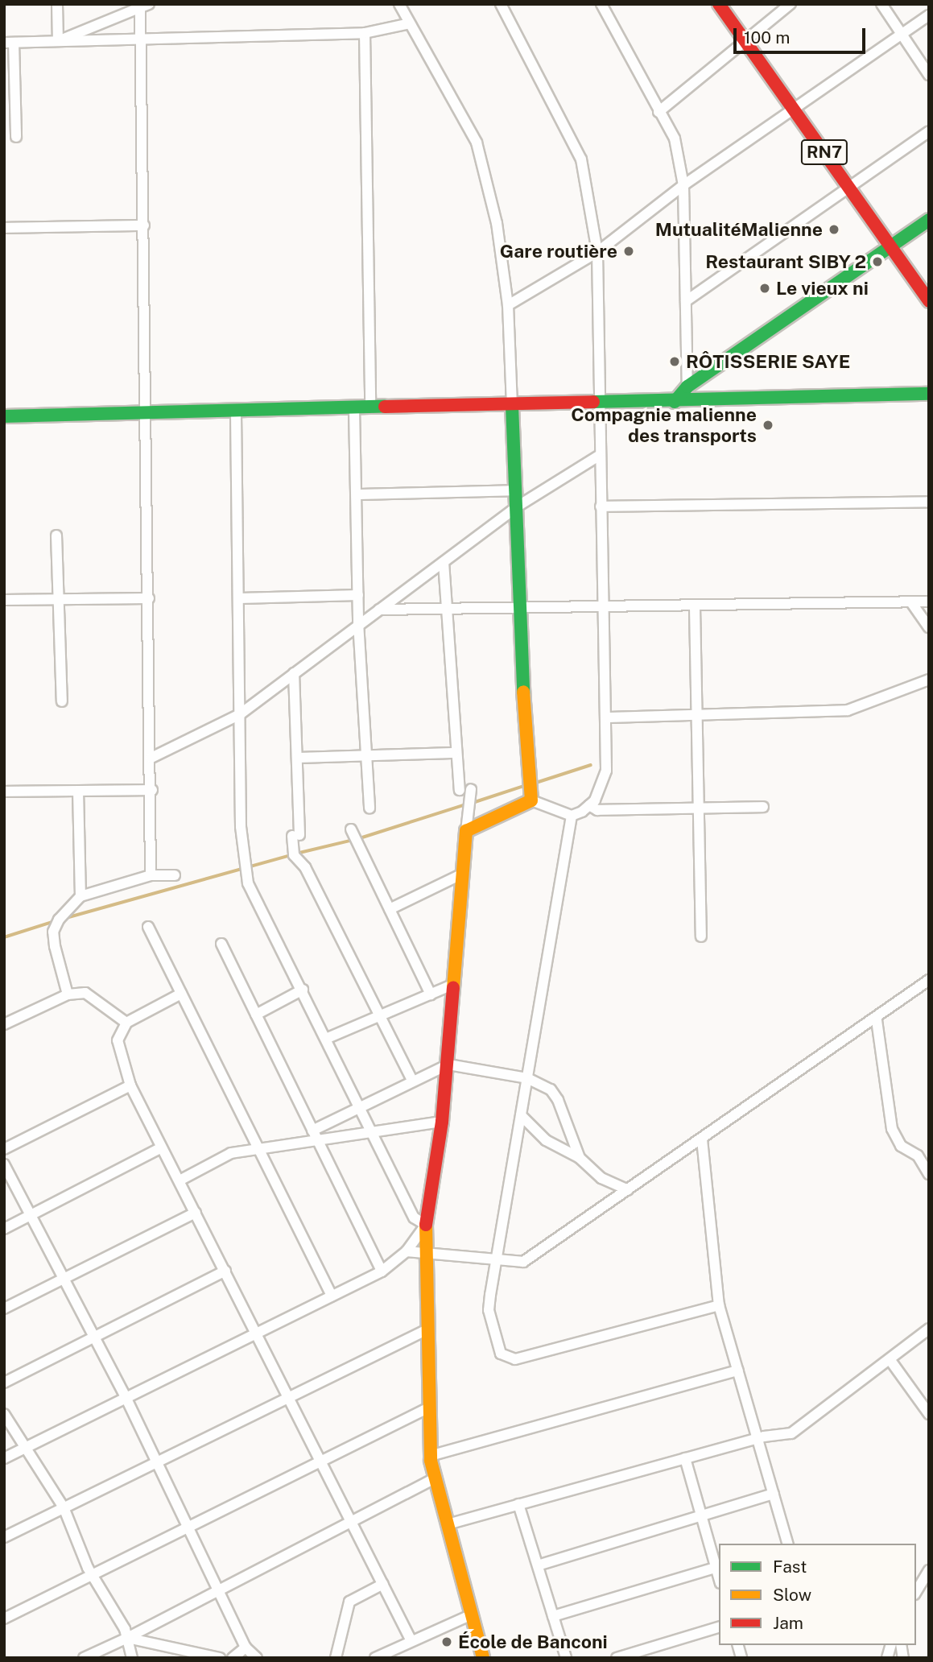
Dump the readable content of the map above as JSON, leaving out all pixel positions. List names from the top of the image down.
{
  "streets": {
    "main road": ["RN7"]
  },
  "places": [
    "MutualitéMalienne",
    "Gare routière",
    "Restaurant SIBY 2",
    "Le vieux ni",
    "RÔTISSERIE SAYE",
    "Compagnie malienne des transports",
    "École de Banconi"
  ],
  "legend": ["Fast", "Slow", "Jam"],
  "scale_bar": "100 m"
}
